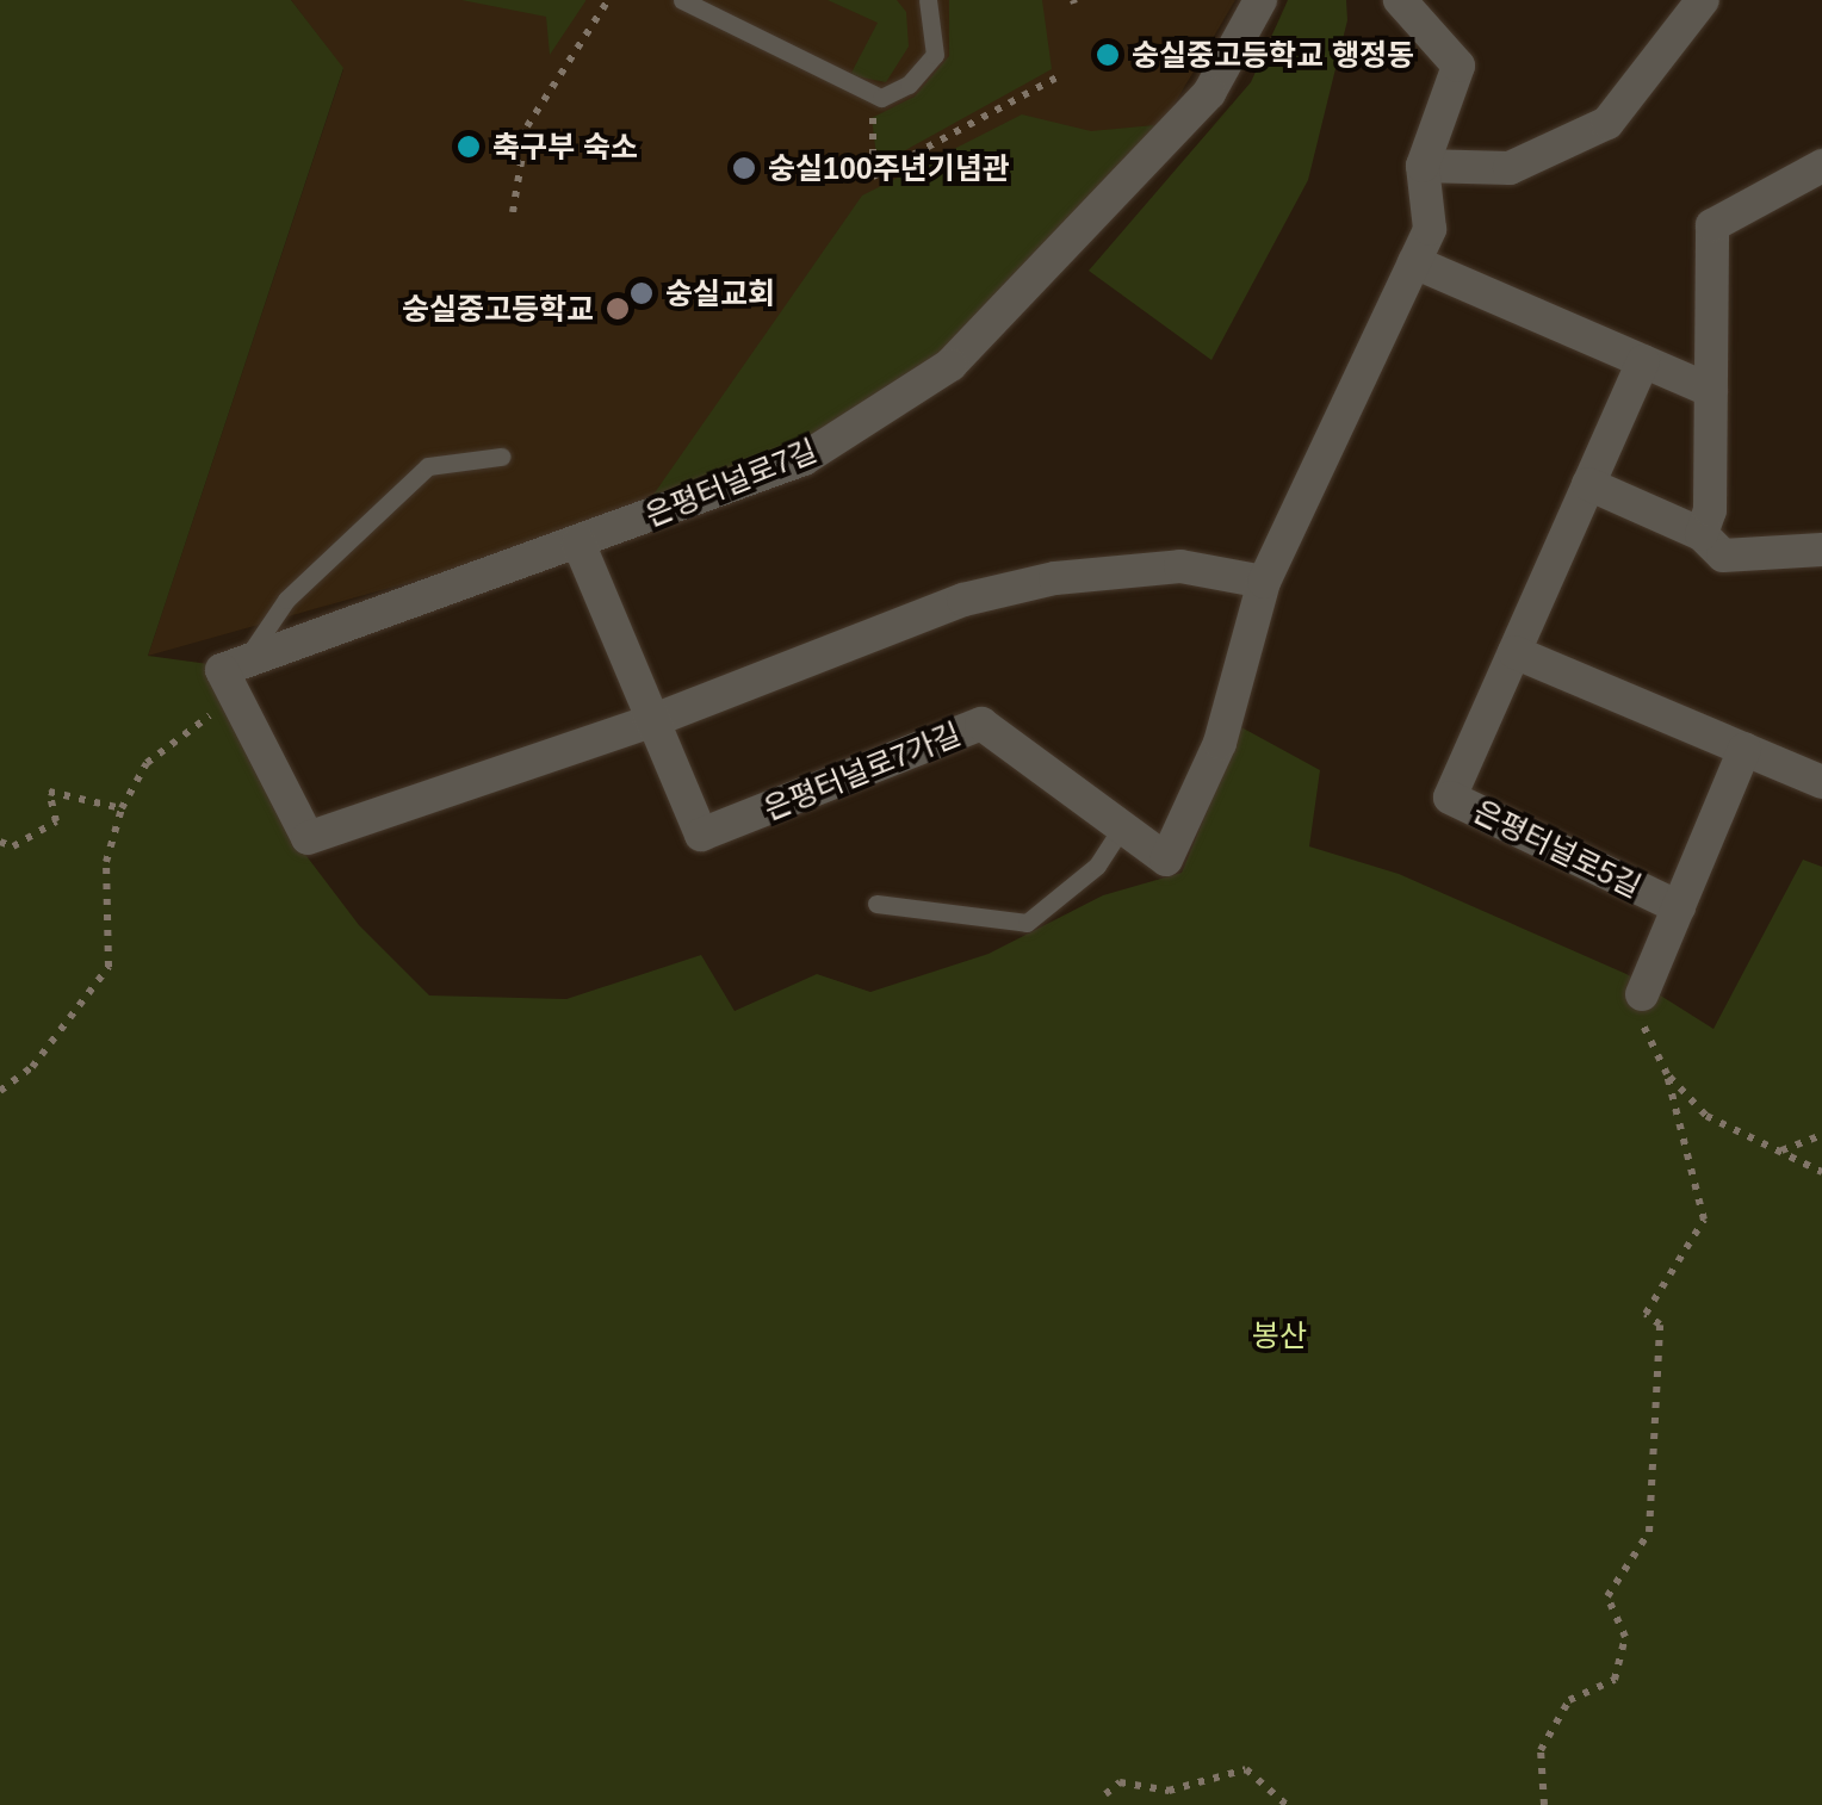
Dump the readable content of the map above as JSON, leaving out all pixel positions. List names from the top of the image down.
{
  "streets": {
    "street": ["은평터널로7길", "은평터널로7가길", "은평터널로5길"]
  },
  "crossings": [
    ["은평터널로7길", "은평터널로7가길"]
  ],
  "parks": ["봉산"],
  "places": [
    "숭실중고등학교 행정동",
    "축구부 숙소",
    "숭실100주년기념관",
    "숭실교회",
    "숭실중고등학교"
  ]
}
